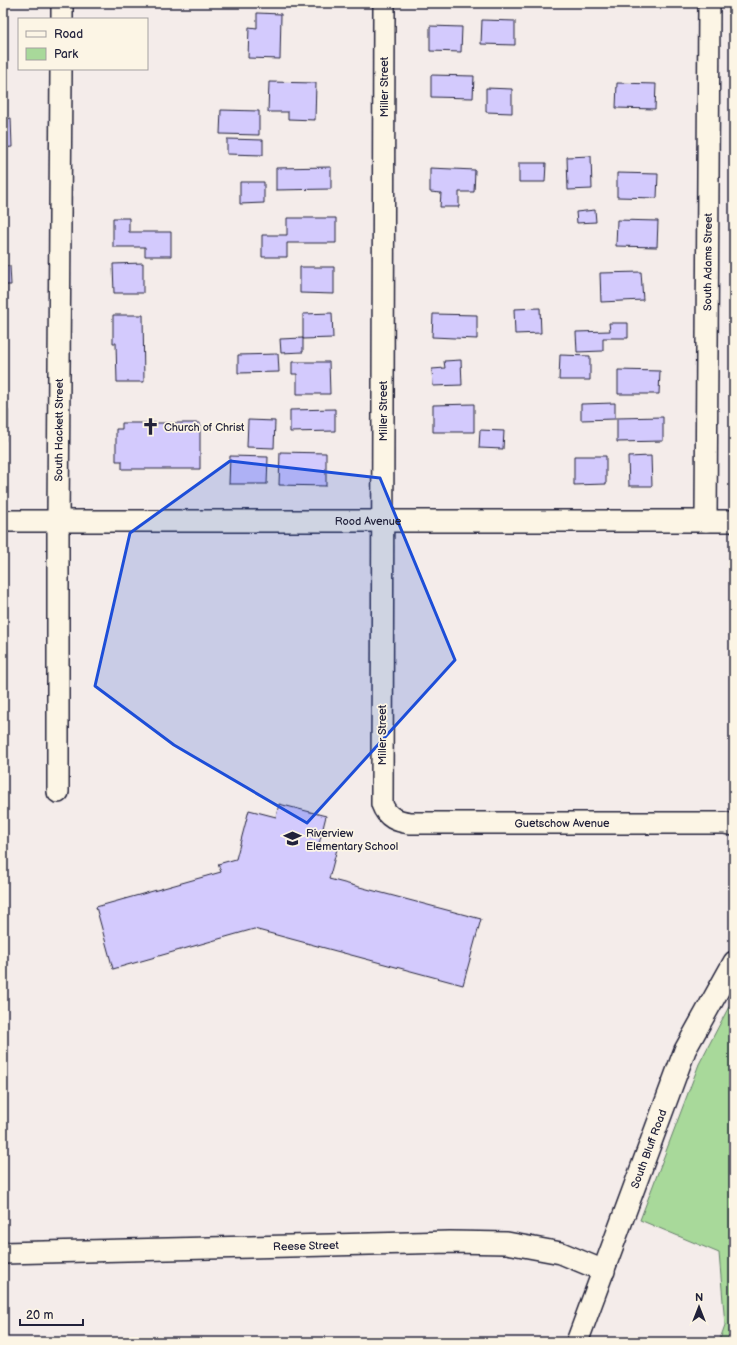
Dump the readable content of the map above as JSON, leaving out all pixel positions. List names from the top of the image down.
{
  "streets": {
    "street": [
      "Miller Street",
      "South Adams Street",
      "South Hackett Street",
      "Rood Avenue",
      "Guetschow Avenue",
      "South Bluff Road",
      "Reese Street"
    ]
  },
  "crossings": [
    ["Miller Street", "Rood Avenue"],
    ["Miller Street", "Guetschow Avenue"],
    ["South Adams Street", "Rood Avenue"],
    ["South Hackett Street", "Rood Avenue"],
    ["South Bluff Road", "Reese Street"]
  ],
  "places": {
    "church": ["Church of Christ"],
    "school or university": ["Riverview Elementary School"]
  },
  "legend": ["Road", "Park"],
  "scale_bar": "20 m",
  "north": "top"
}
